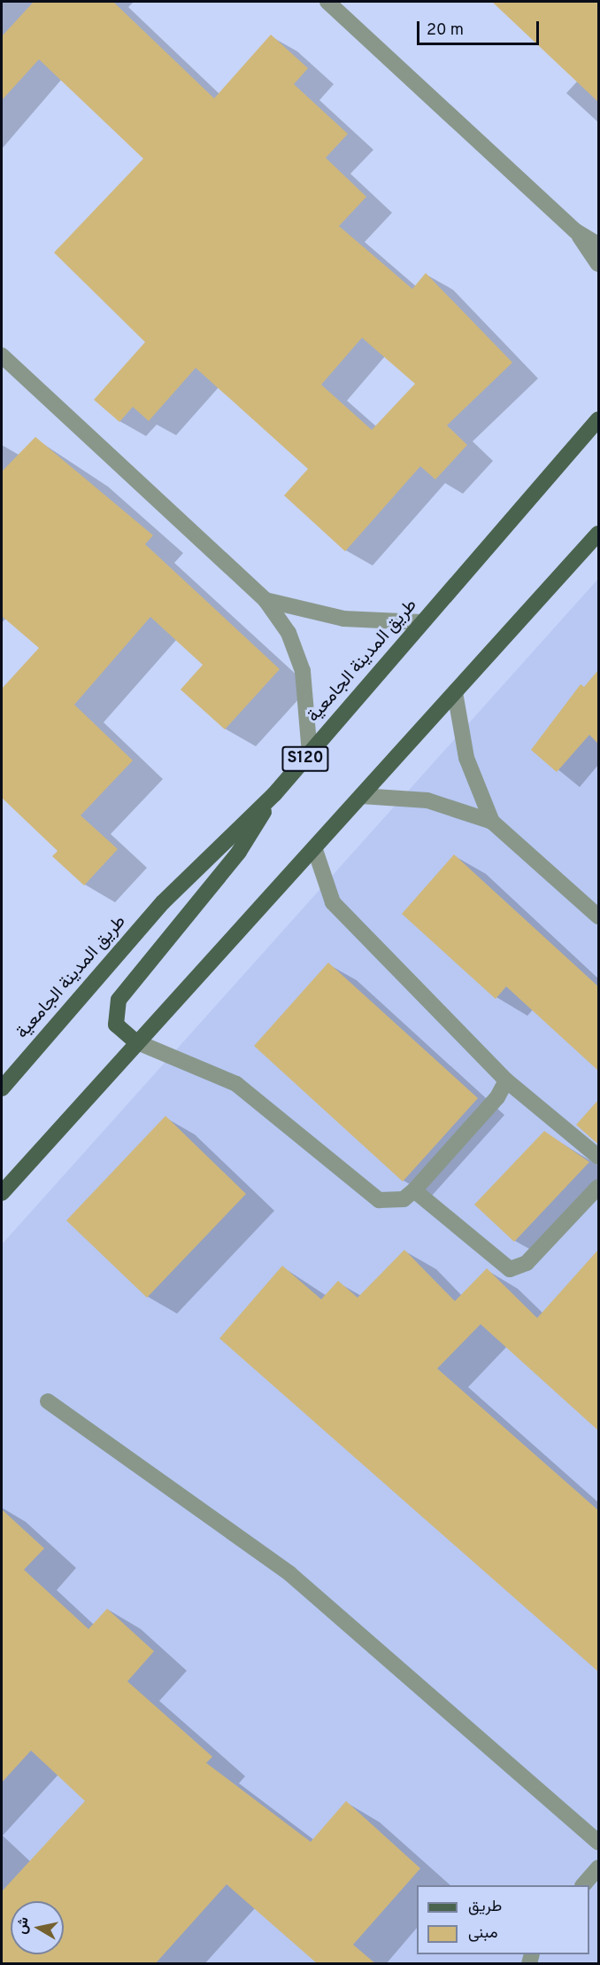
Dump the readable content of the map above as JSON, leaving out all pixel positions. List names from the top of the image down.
{
  "streets": {
    "main road": ["طريق المدينة الجامعية", "S120"]
  },
  "legend": ["طريق", "مبنى"],
  "scale_bar": "20 m",
  "north": "left"
}
